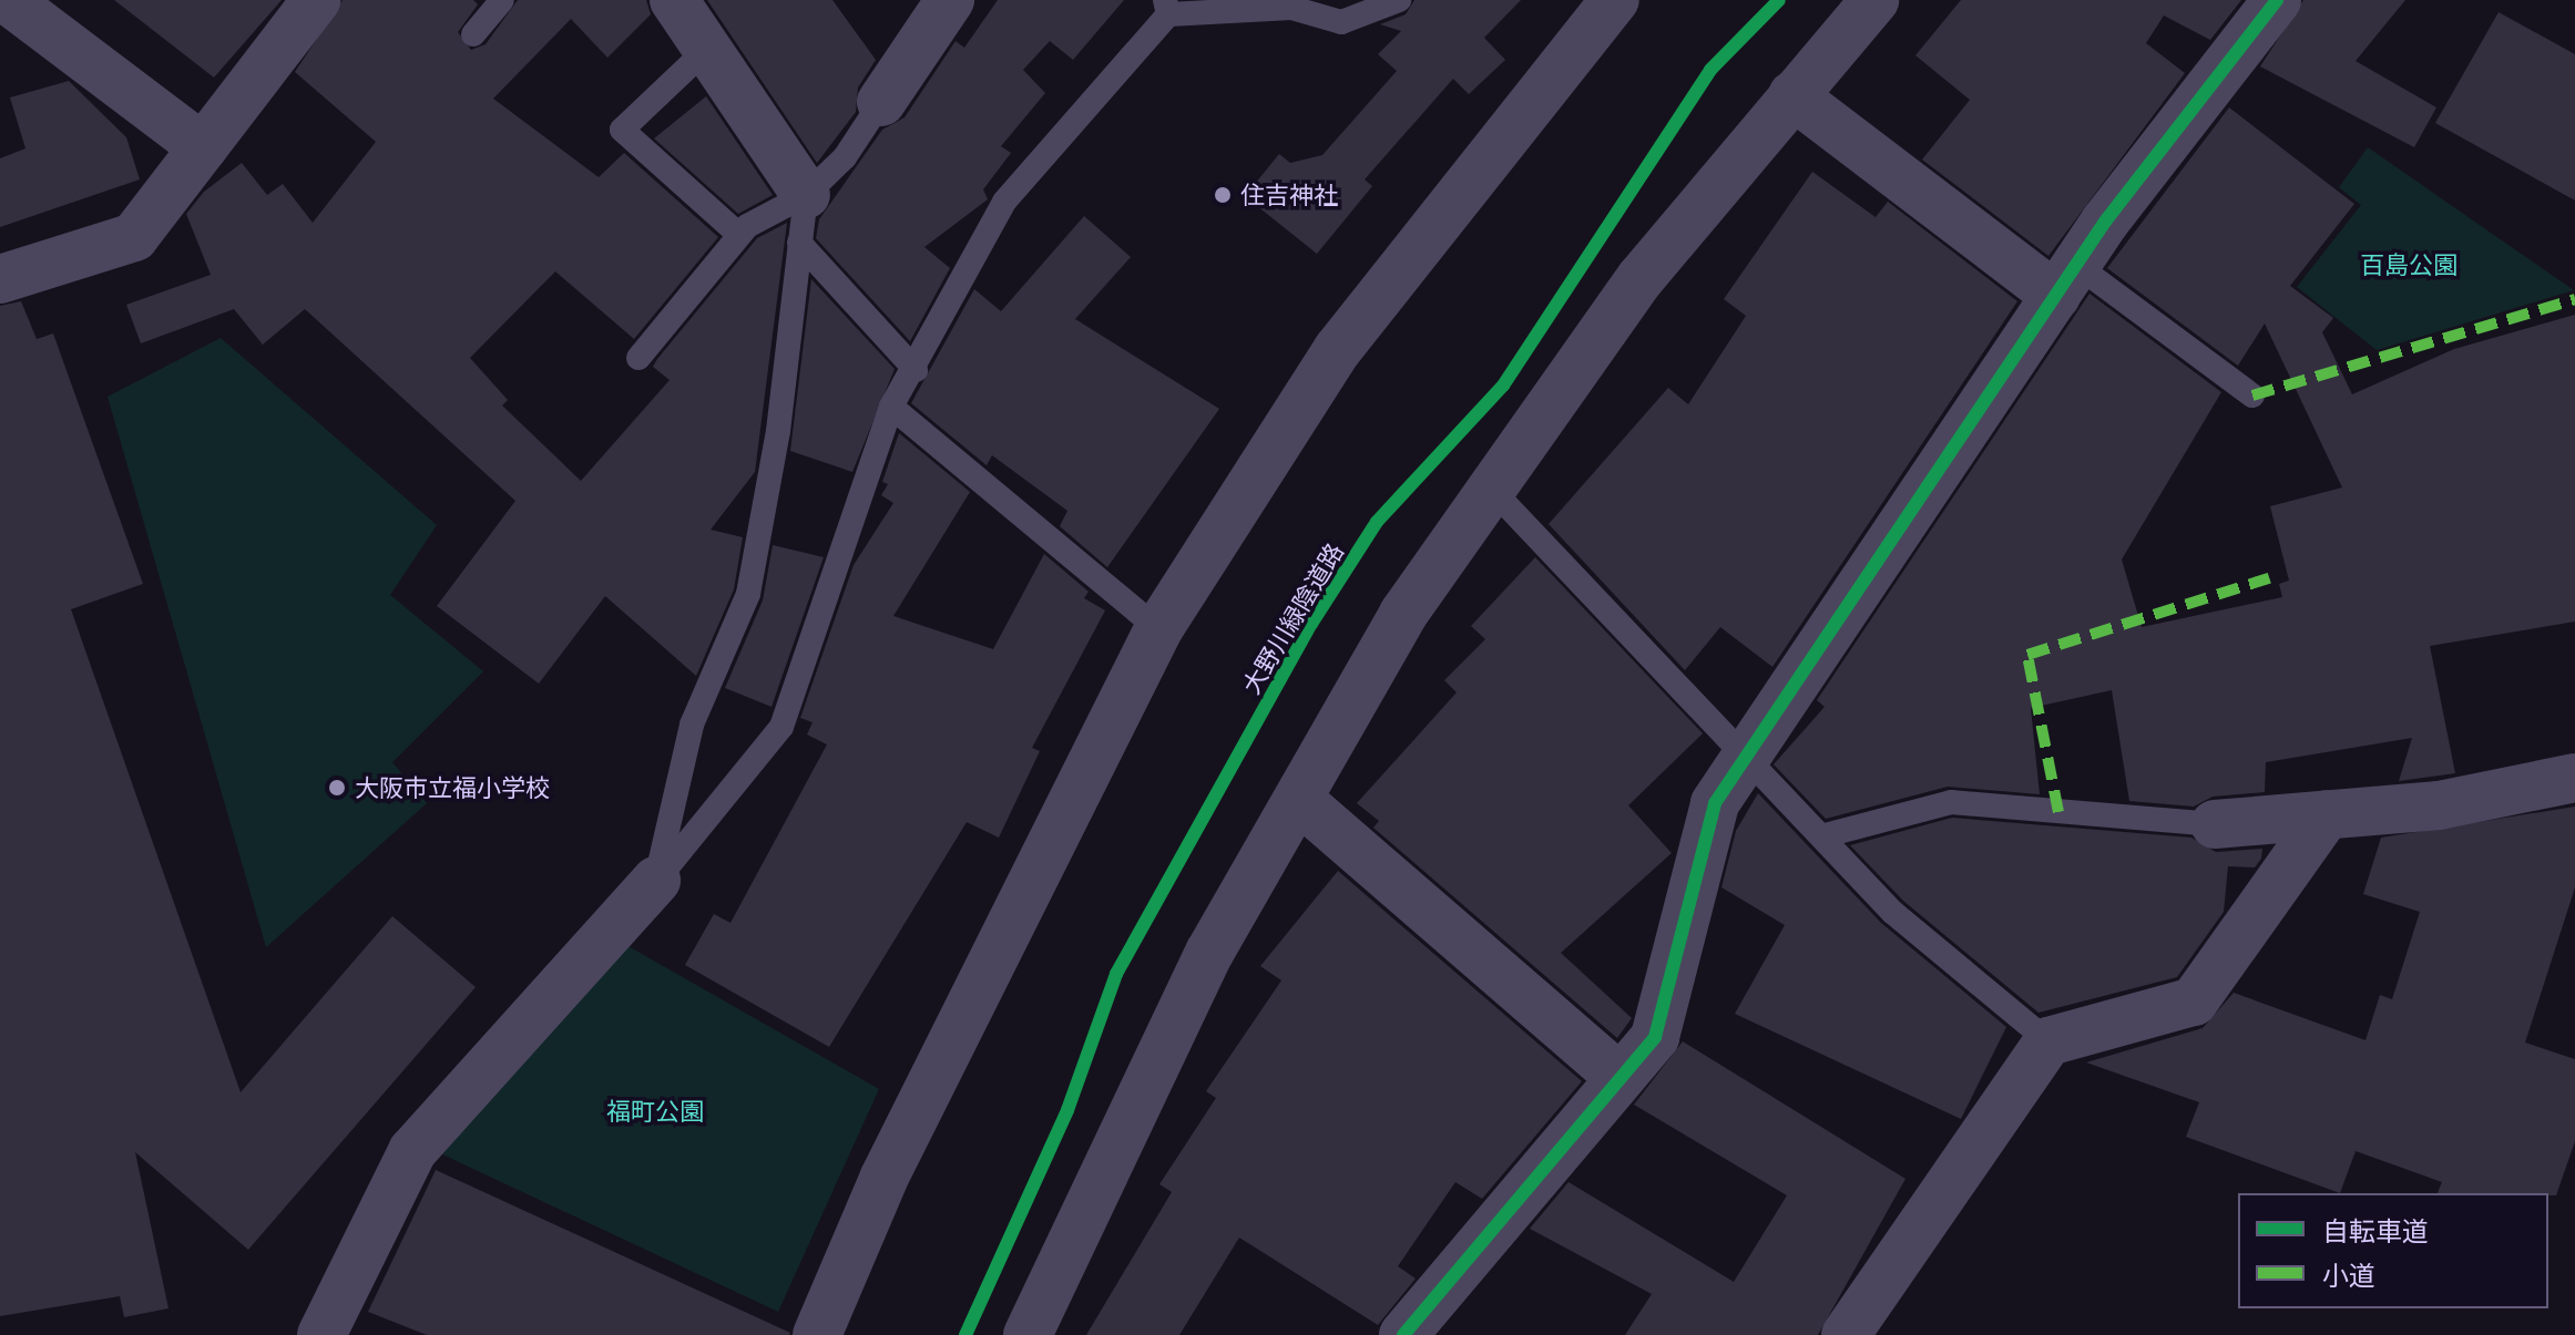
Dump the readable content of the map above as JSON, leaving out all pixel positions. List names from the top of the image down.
{
  "streets": {
    "cycle path": ["大野川緑陰道路"]
  },
  "parks": ["百島公園", "福町公園"],
  "places": ["住吉神社", "大阪市立福小学校"],
  "legend": ["自転車道", "小道"]
}
